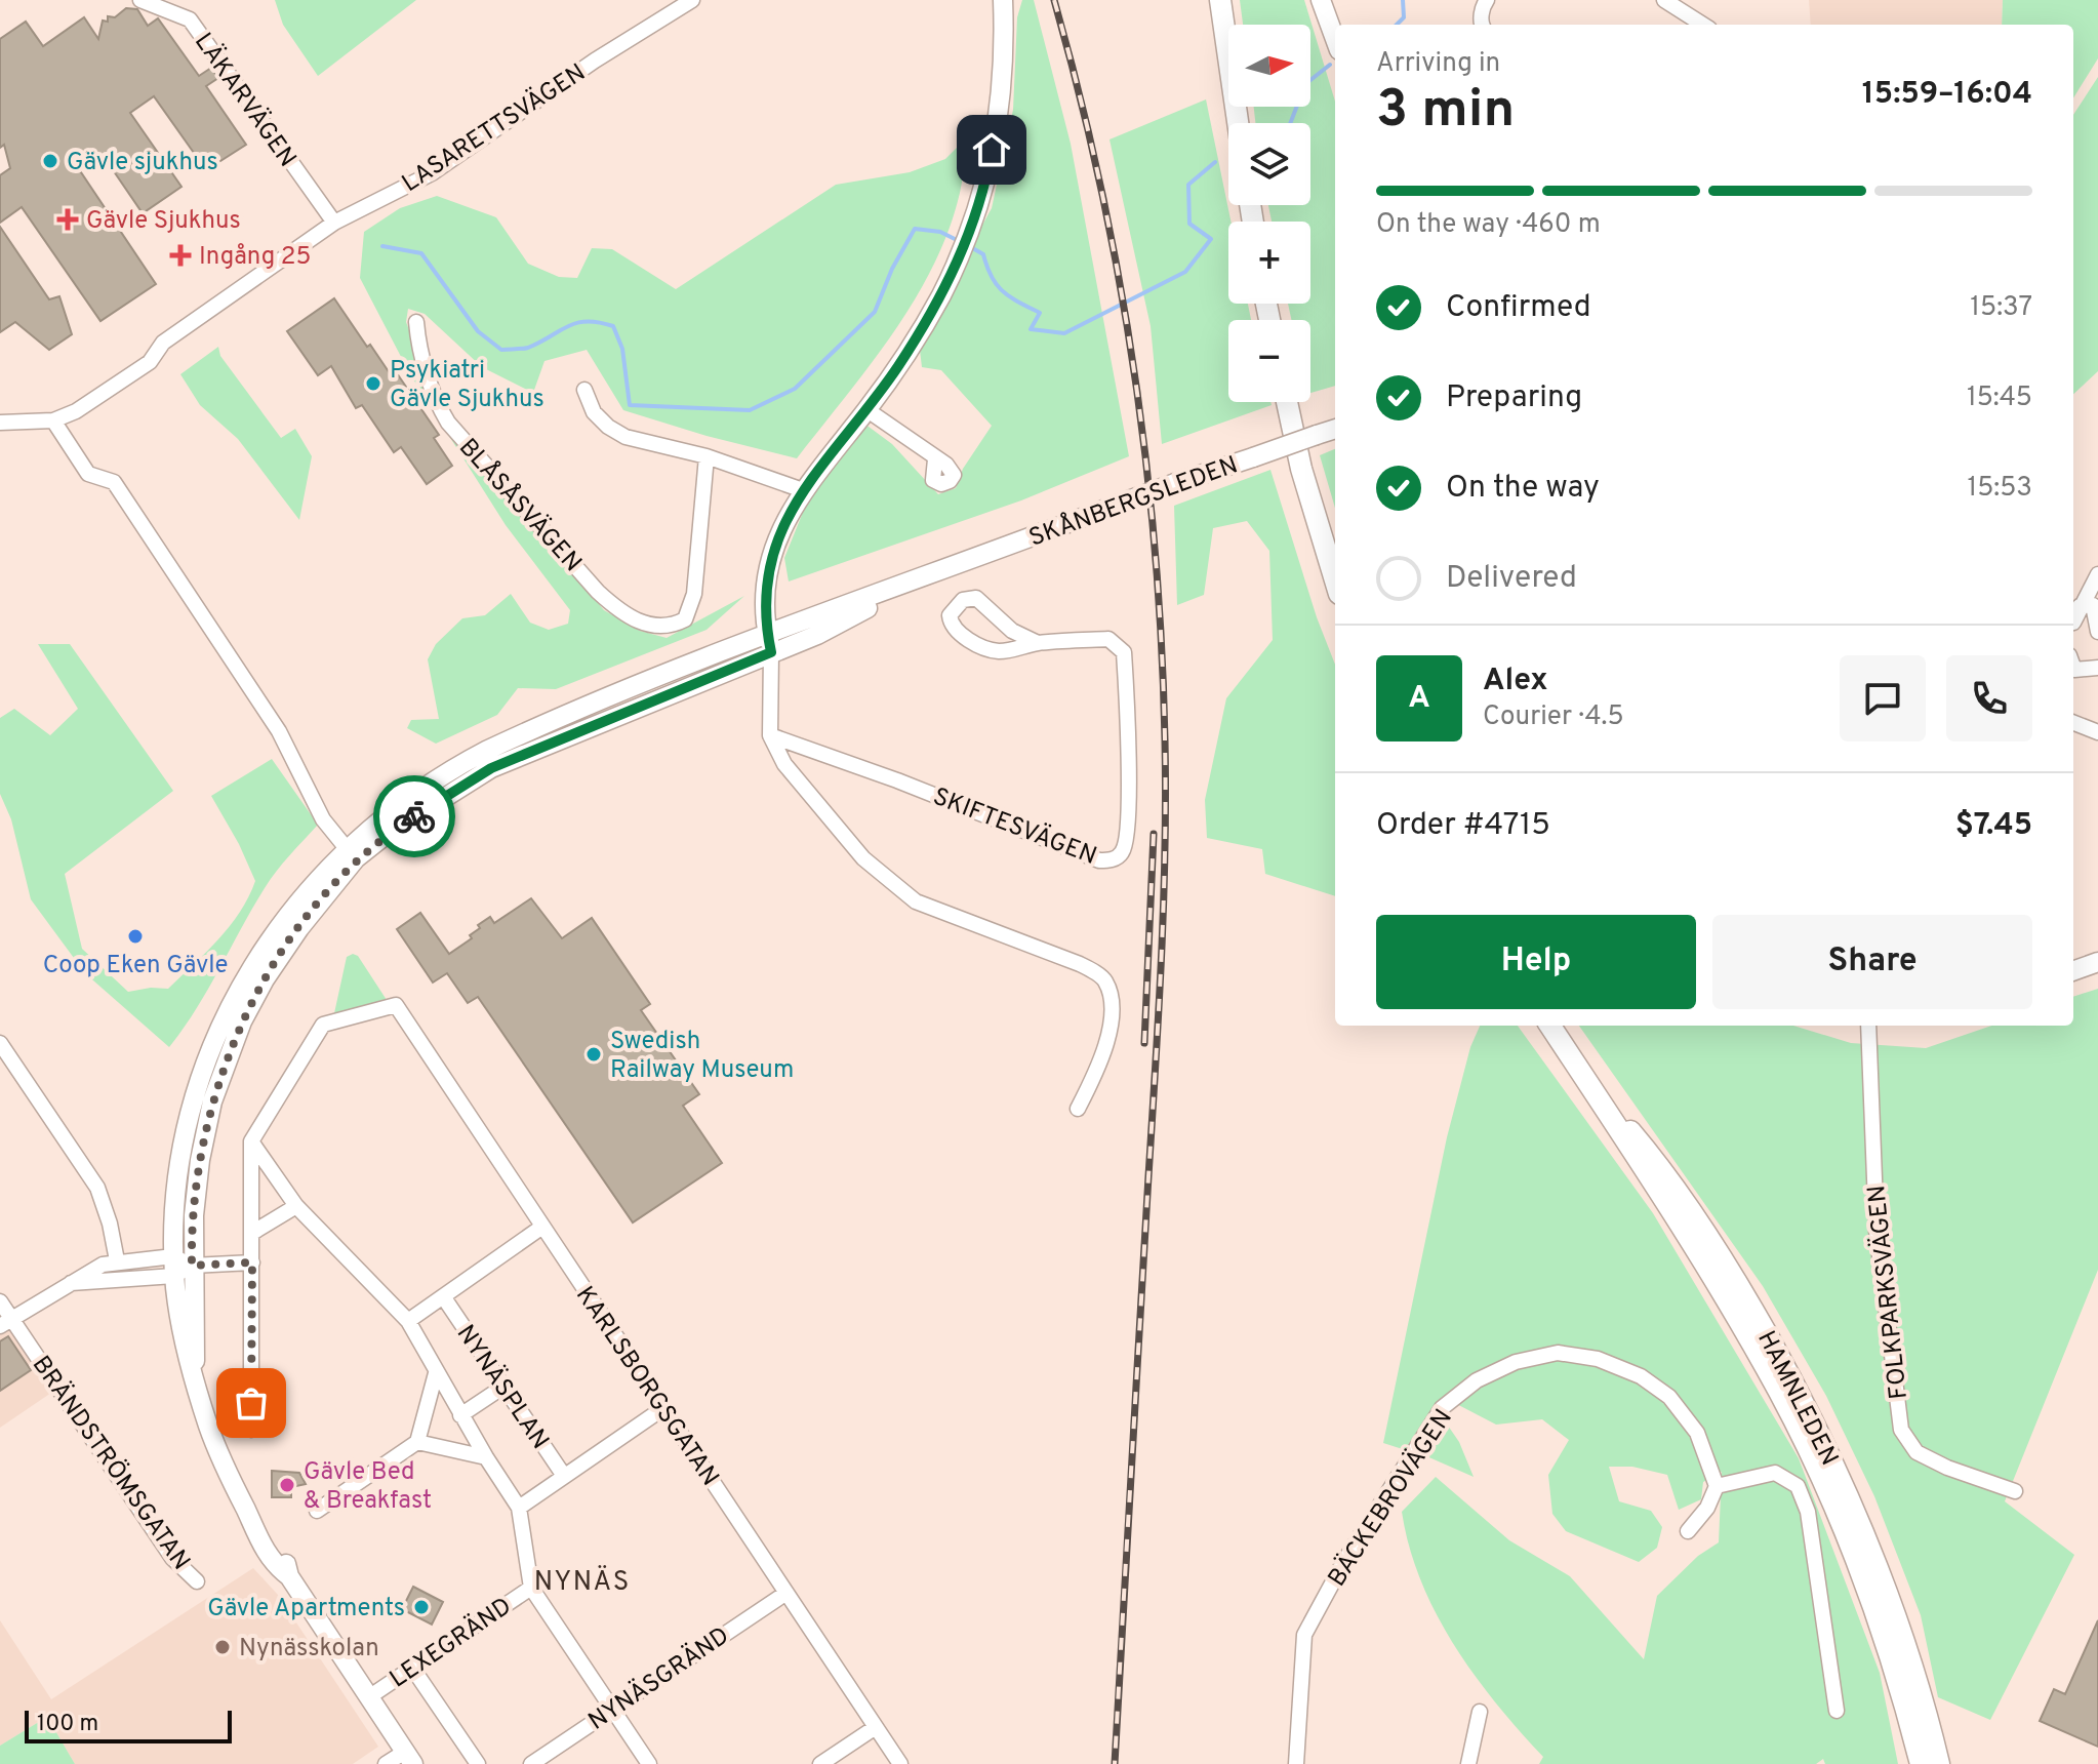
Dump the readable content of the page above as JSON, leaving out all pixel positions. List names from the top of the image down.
{
  "streets": {
    "main road": ["HAMNLEDEN"],
    "street": [
      "LÄKARVÄGEN",
      "LASARETTSVÄGEN",
      "SKÅNBERGSLEDEN",
      "BLÅSÅSVÄGEN",
      "SKIFTESVÄGEN",
      "FOLKPARKSVÄGEN",
      "KARLSBORGSGATAN",
      "NYNÄSPLAN",
      "BRÄNDSTRÖMSGATAN",
      "BÄCKEBROVÄGEN",
      "LEXEGRÄND",
      "NYNÄSGRÄND"
    ]
  },
  "crossings": [
    ["LÄKARVÄGEN", "LASARETTSVÄGEN"],
    ["SKÅNBERGSLEDEN", "LEXEGRÄND"],
    ["KARLSBORGSGATAN", "NYNÄSPLAN"],
    ["KARLSBORGSGATAN", "NYNÄSGRÄND"]
  ],
  "districts": ["NYNÄS"],
  "places": {
    "other": [
      "Gävle sjukhus",
      "Psykiatri Gävle Sjukhus",
      "Coop Eken Gävle",
      "Swedish Railway Museum",
      "Gävle Bed & Breakfast",
      "Gävle Apartments",
      "Nynässkolan"
    ],
    "health": ["Gävle Sjukhus", "Ingång 25"]
  },
  "scale_bar": "100 m",
  "north": "right",
  "page": {
    "map_buttons": ["+", "−"],
    "heading": ["3 min", "Arriving in", "15:59–16:04"],
    "panel": [
      "Alex",
      "Courier · 4.5",
      "Order #4715",
      "$7.45"
    ],
    "bar": "On the way · 460 m",
    "list": [
      ["Confirmed", "15:37"],
      ["Preparing", "15:45"],
      ["On the way", "15:53"],
      "Delivered"
    ],
    "round": "A",
    "buttons": ["Help", "Share"],
    "scale": "100 m"
  }
}
